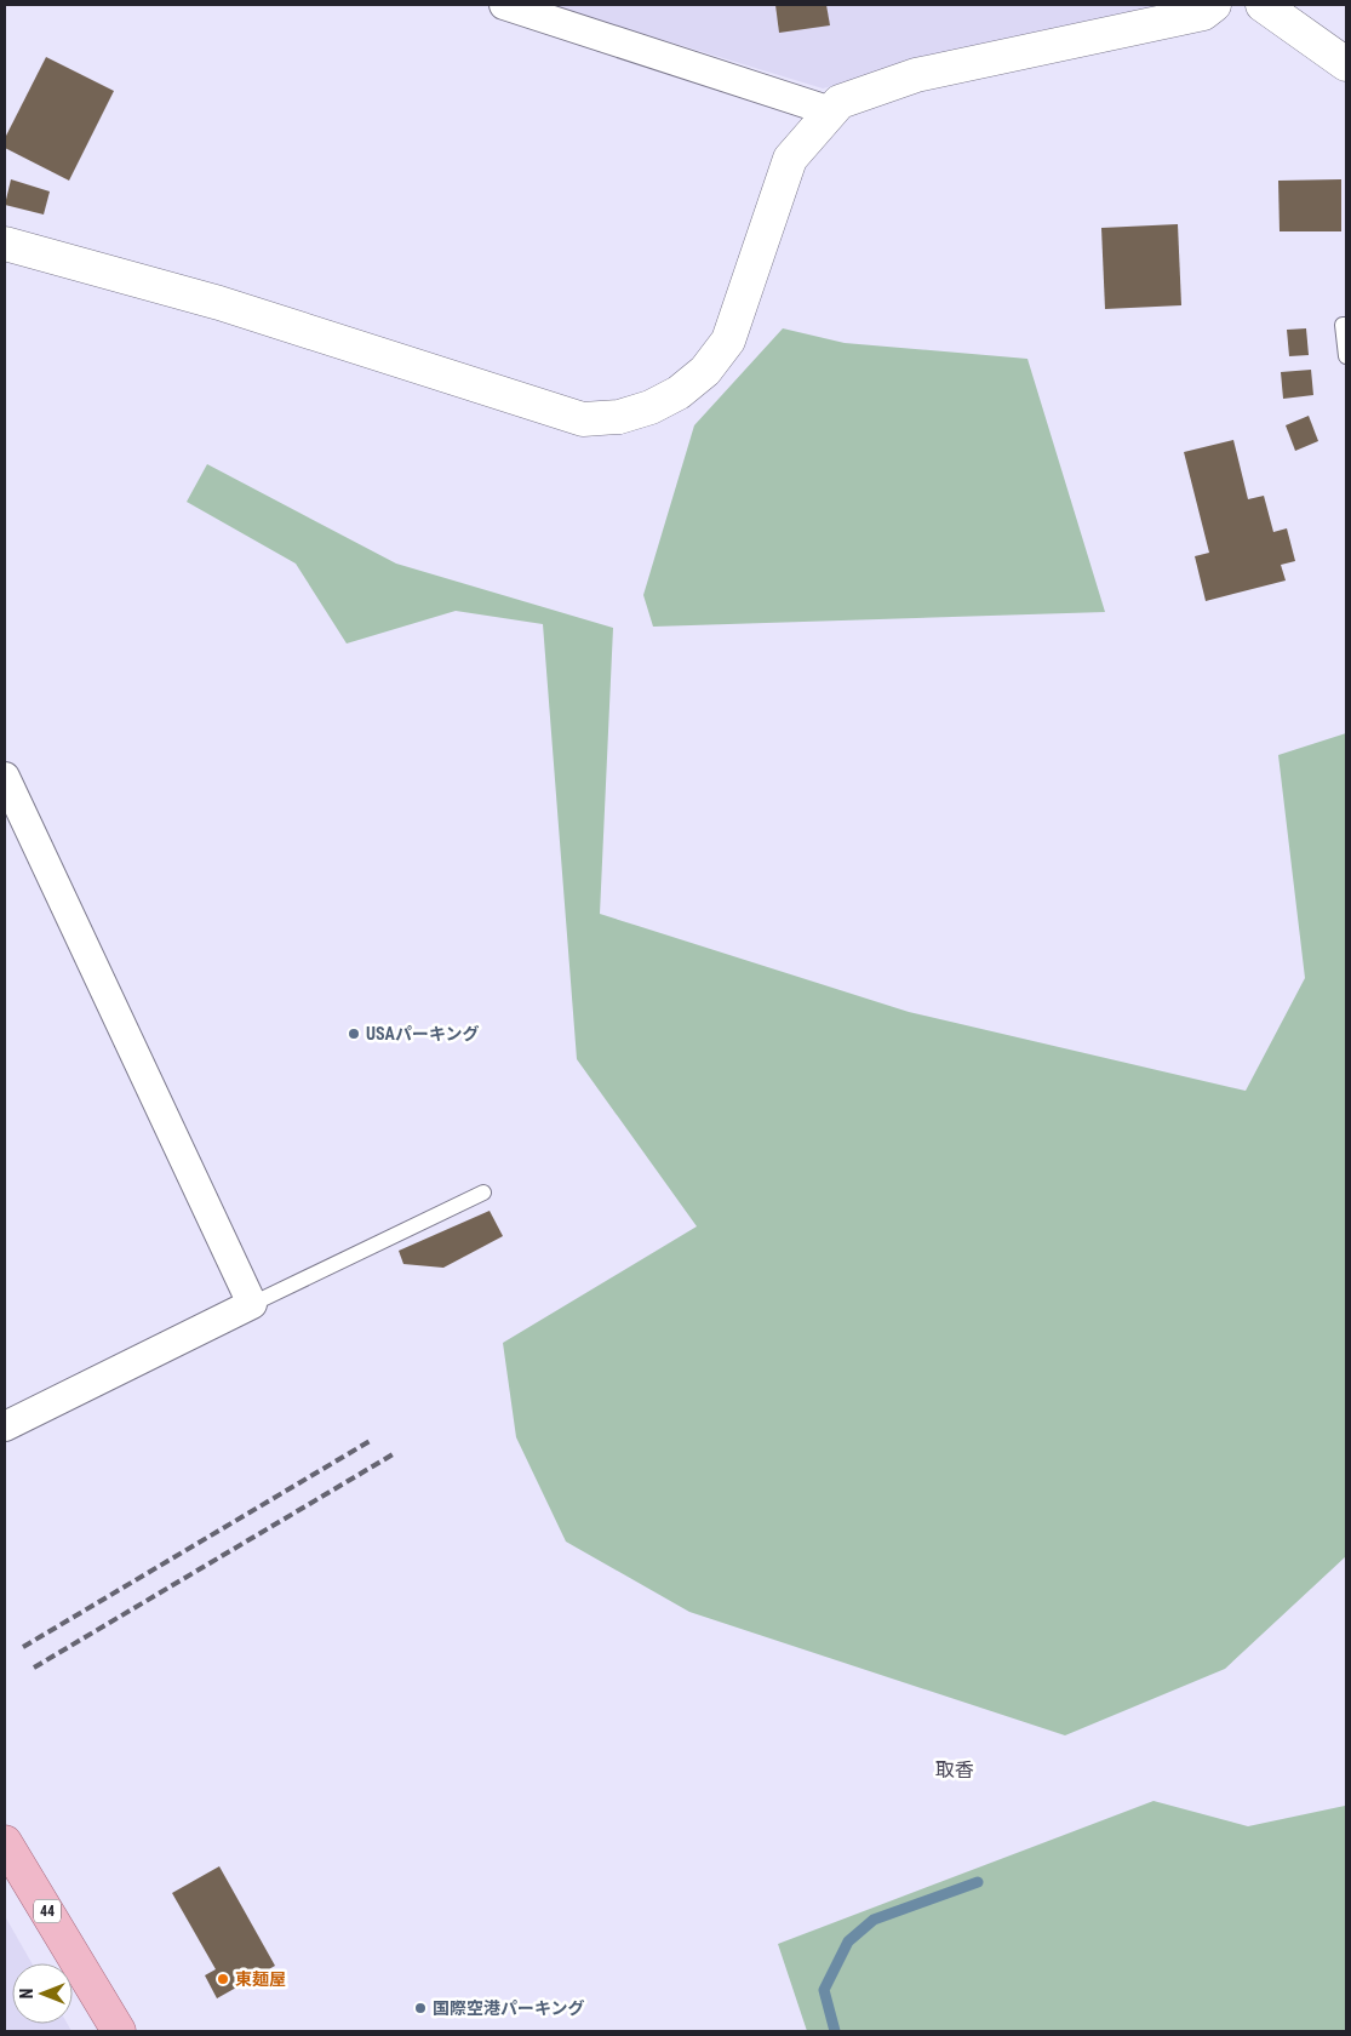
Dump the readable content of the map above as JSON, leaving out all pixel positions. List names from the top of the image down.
{
  "streets": {
    "main road": ["44"]
  },
  "districts": ["取香"],
  "places": ["USAパーキング", "東麺屋", "国際空港パーキング"],
  "north": "left"
}
